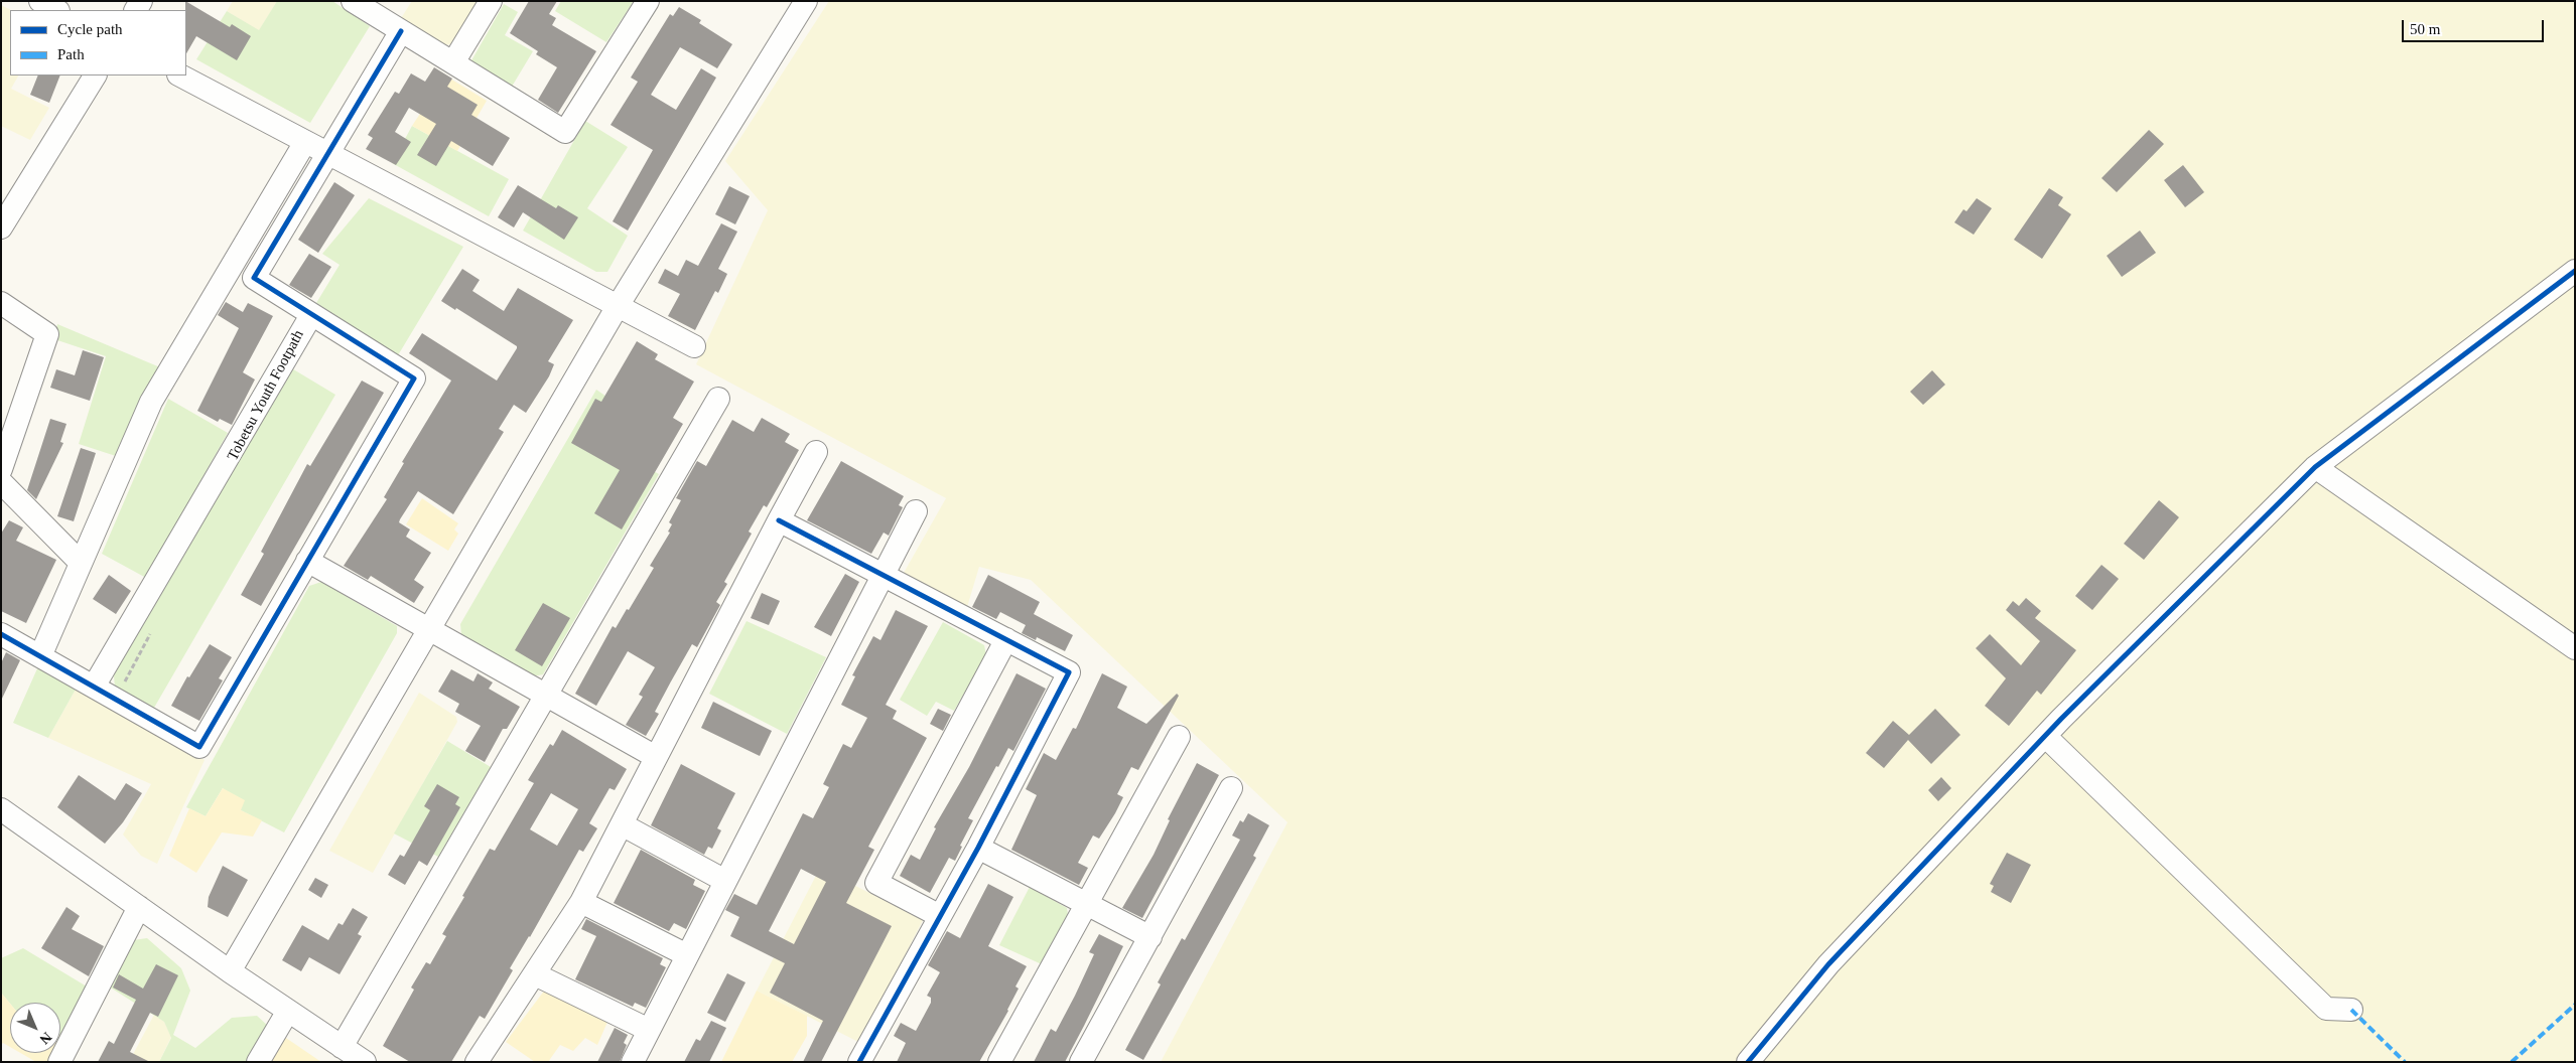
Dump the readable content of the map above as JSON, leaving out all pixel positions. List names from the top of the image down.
{
  "streets": {
    "cycle path": ["Tobetsu Youth Footpath"]
  },
  "legend": ["Cycle path", "Path"],
  "scale_bar": "50 m",
  "north": "bottom right"
}
